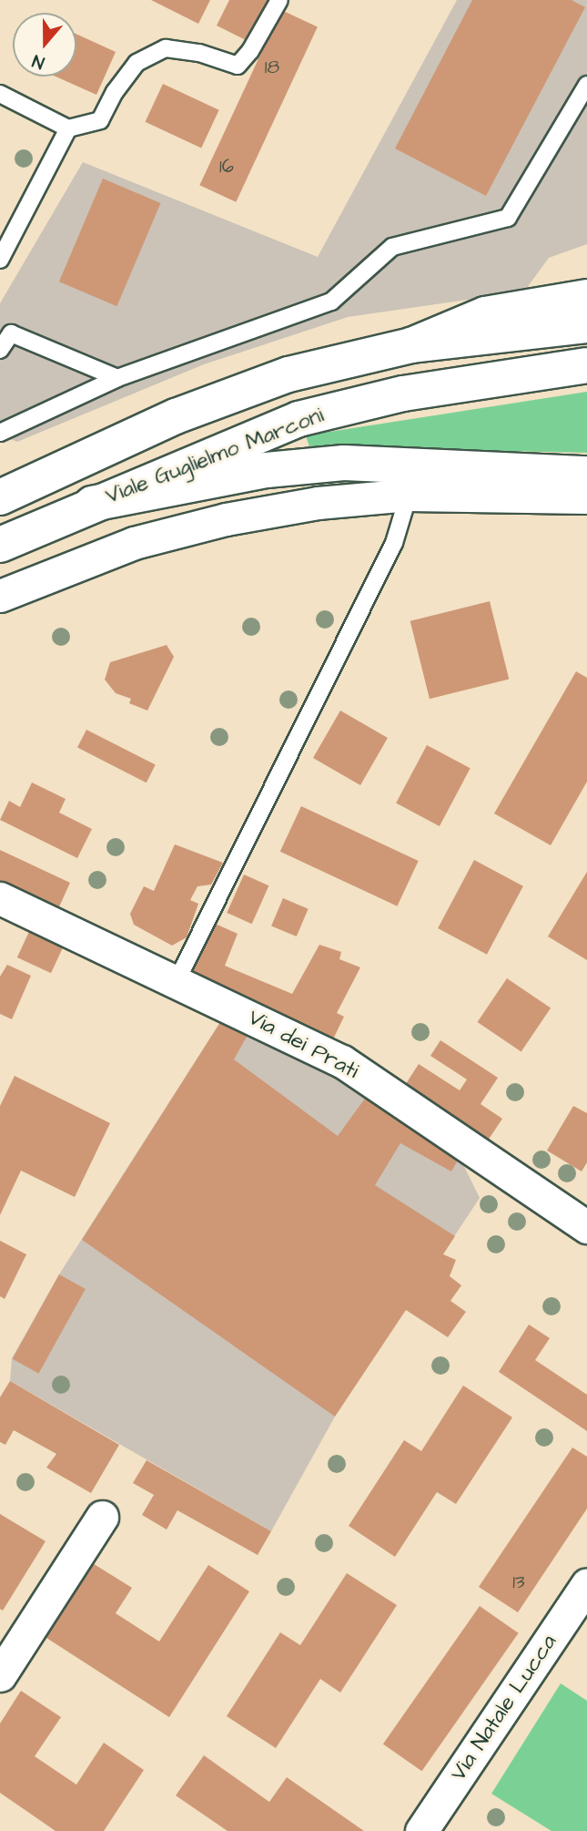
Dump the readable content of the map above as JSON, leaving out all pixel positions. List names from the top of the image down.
{
  "streets": {
    "main road": ["Viale Guglielmo Marconi"],
    "street": ["Via dei Prati", "Via Natale Lucca"]
  },
  "house_numbers": ["18", "16", "13"],
  "north": "bottom"
}
